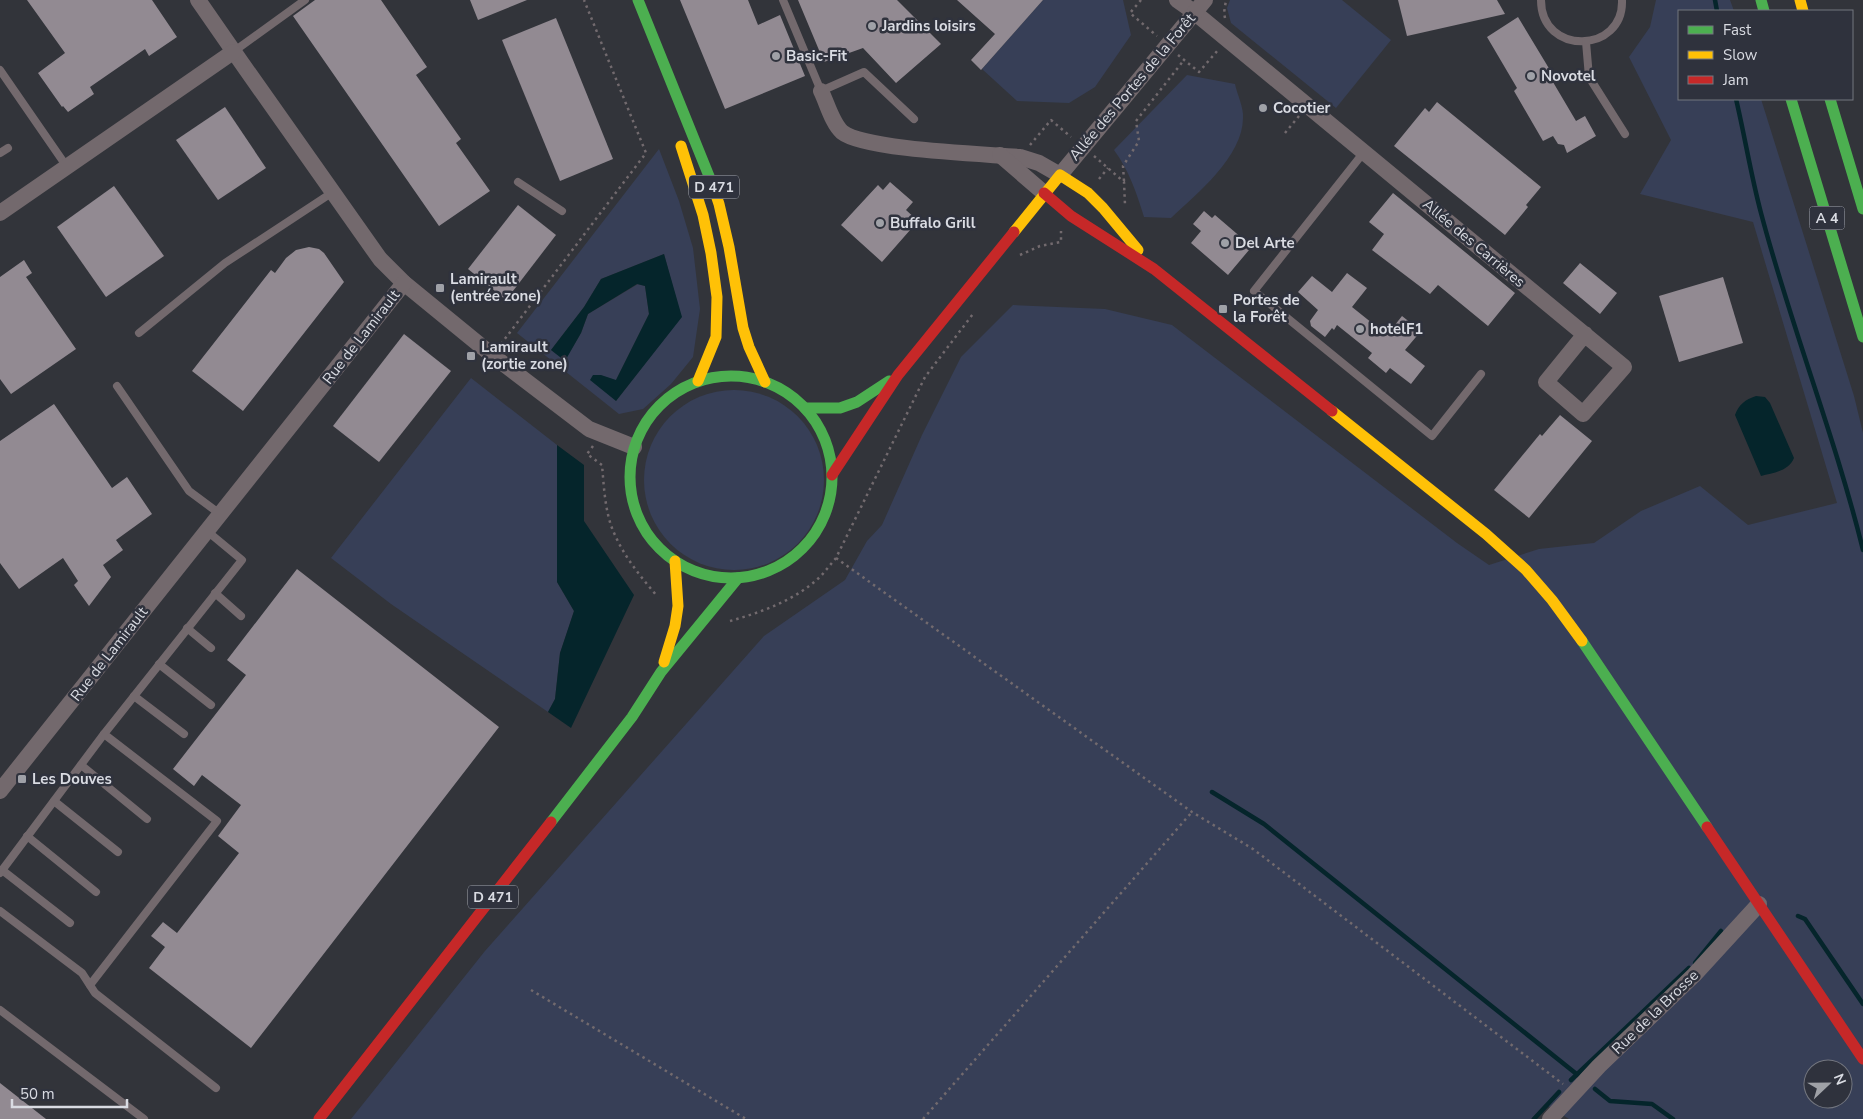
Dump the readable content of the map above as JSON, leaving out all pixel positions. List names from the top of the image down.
{
  "streets": {
    "main road": ["D 471", "A 4"],
    "street": [
      "Allée des Portes de la Forêt",
      "Allée des Carrières",
      "Rue de Lamirault",
      "Rue de la Brosse"
    ]
  },
  "crossings": [
    ["Allée des Portes de la Forêt", "Allée des Carrières"]
  ],
  "places": {
    "other": [
      "Jardins loisirs",
      "Basic-Fit",
      "Novotel",
      "Cocotier",
      "Buffalo Grill",
      "Del Arte",
      "hotelF1"
    ],
    "transit": [
      "Lamirault (entrée zone)",
      "Portes de la Forêt",
      "Lamirault (zortie zone)",
      "Les Douves"
    ]
  },
  "legend": ["Fast", "Slow", "Jam"],
  "scale_bar": "50 m",
  "north": "right"
}
